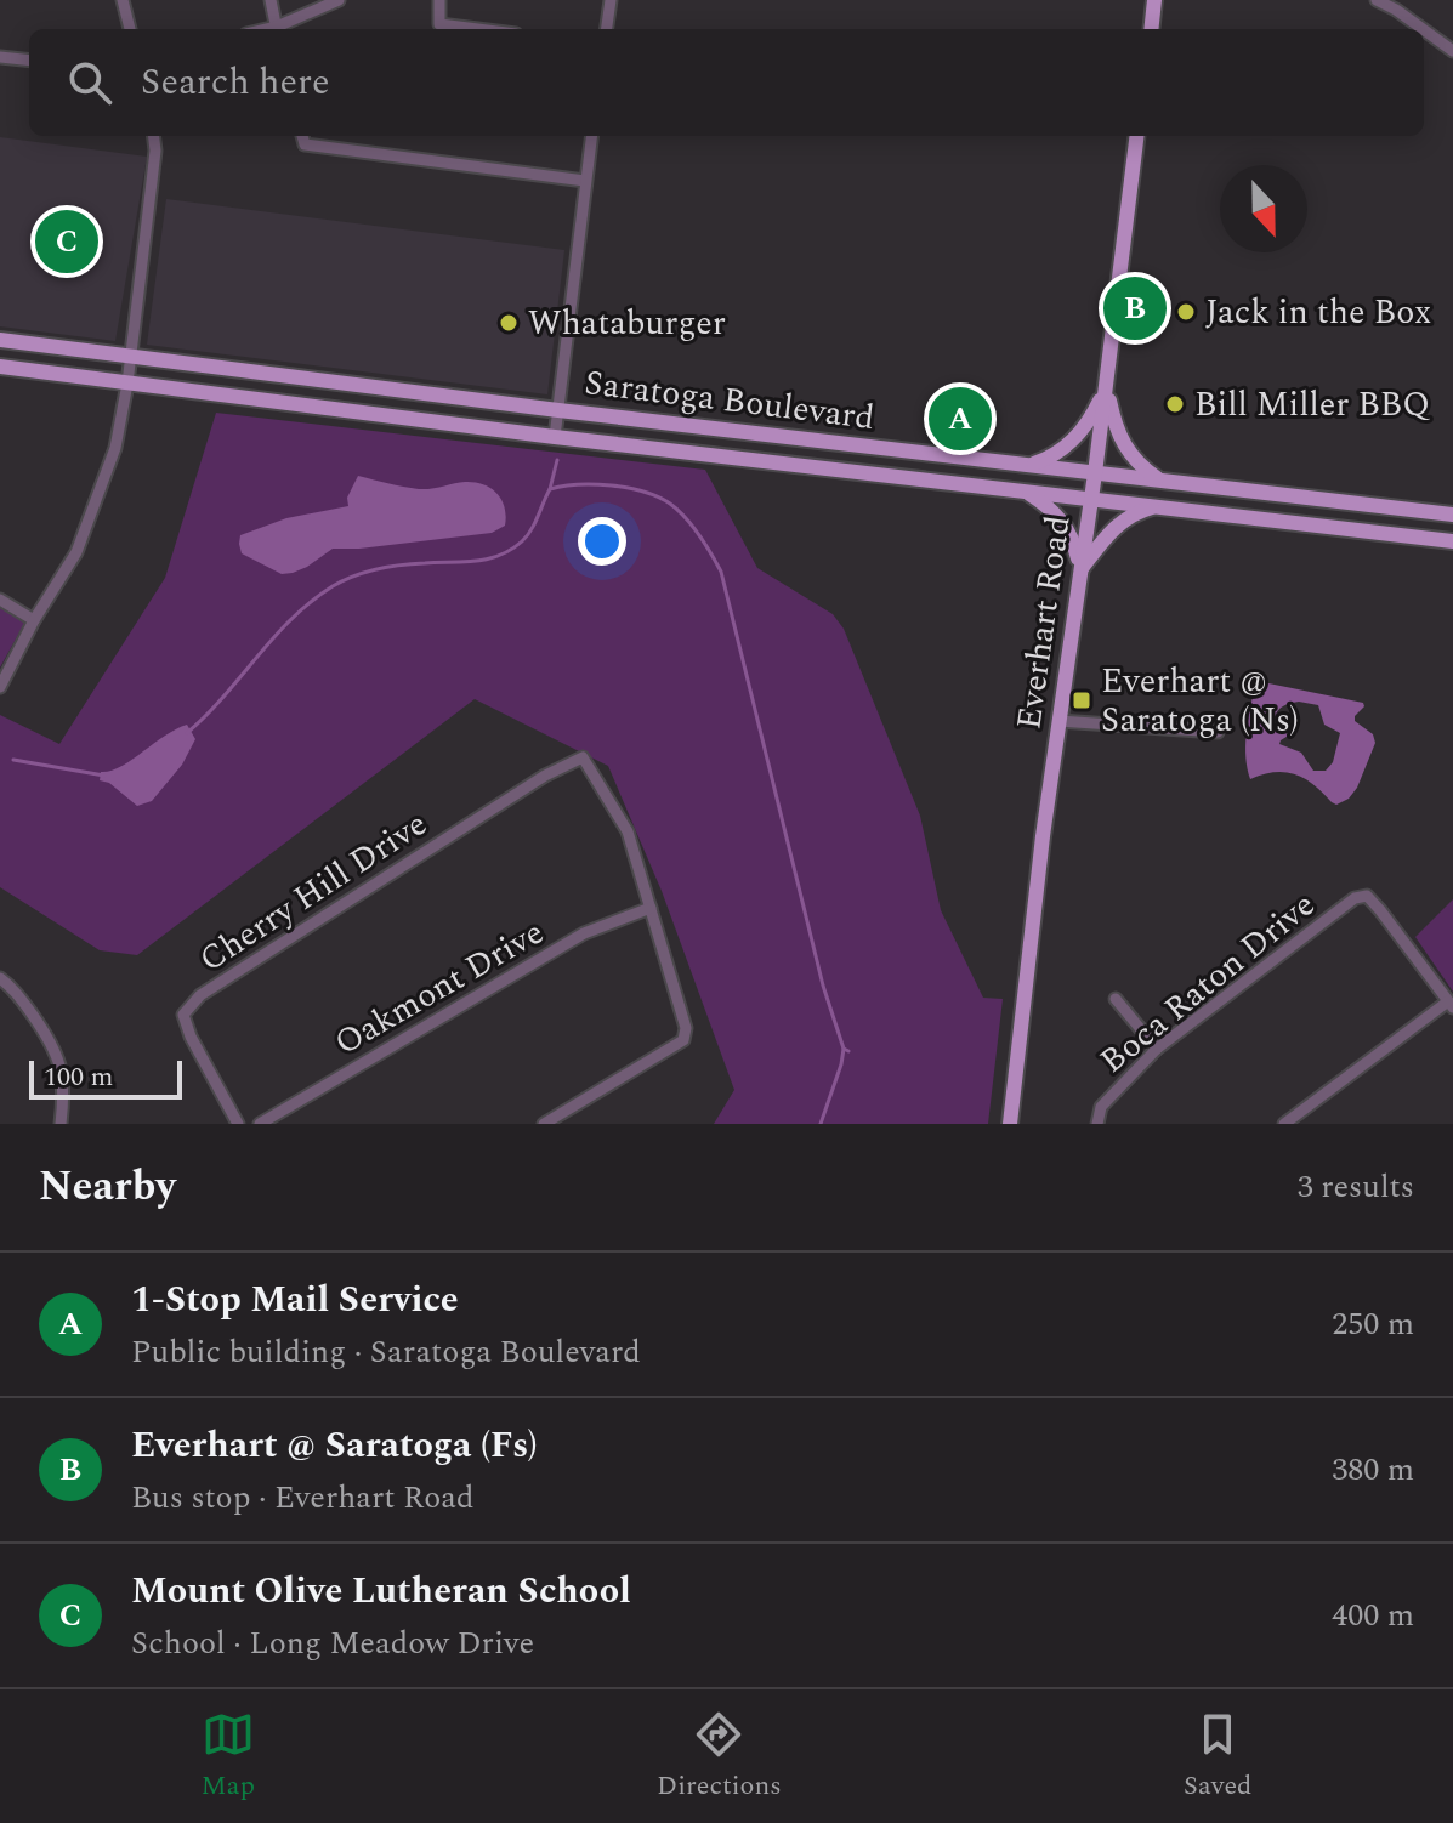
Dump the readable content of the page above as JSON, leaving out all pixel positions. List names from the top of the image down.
{
  "streets": {
    "main road": ["Saratoga Boulevard", "Everhart Road"],
    "street": ["Cherry Hill Drive", "Boca Raton Drive", "Oakmont Drive"]
  },
  "crossings": [
    ["Saratoga Boulevard", "Everhart Road"],
    ["Cherry Hill Drive", "Oakmont Drive"]
  ],
  "places": {
    "other": ["Jack in the Box", "Whataburger", "Bill Miller BBQ"],
    "transit": ["Everhart @ Saratoga (Ns)"]
  },
  "scale_bar": "100 m",
  "north": "bottom",
  "page": {
    "search": "Search here",
    "pins": ["C", "B", "A"],
    "scale": "100 m",
    "heading": ["Nearby", "3 results"],
    "list": [
      {
        "mark": "A",
        "name": "1-Stop Mail Service",
        "note": "Public building · Saratoga Boulevard",
        "value": "250 m"
      },
      {
        "mark": "B",
        "name": "Everhart @ Saratoga (Fs)",
        "note": "Bus stop · Everhart Road",
        "value": "380 m"
      },
      {
        "mark": "C",
        "name": "Mount Olive Lutheran School",
        "note": "School · Long Meadow Drive",
        "value": "400 m"
      }
    ],
    "nav": ["Map", "Directions", "Saved"]
  }
}
